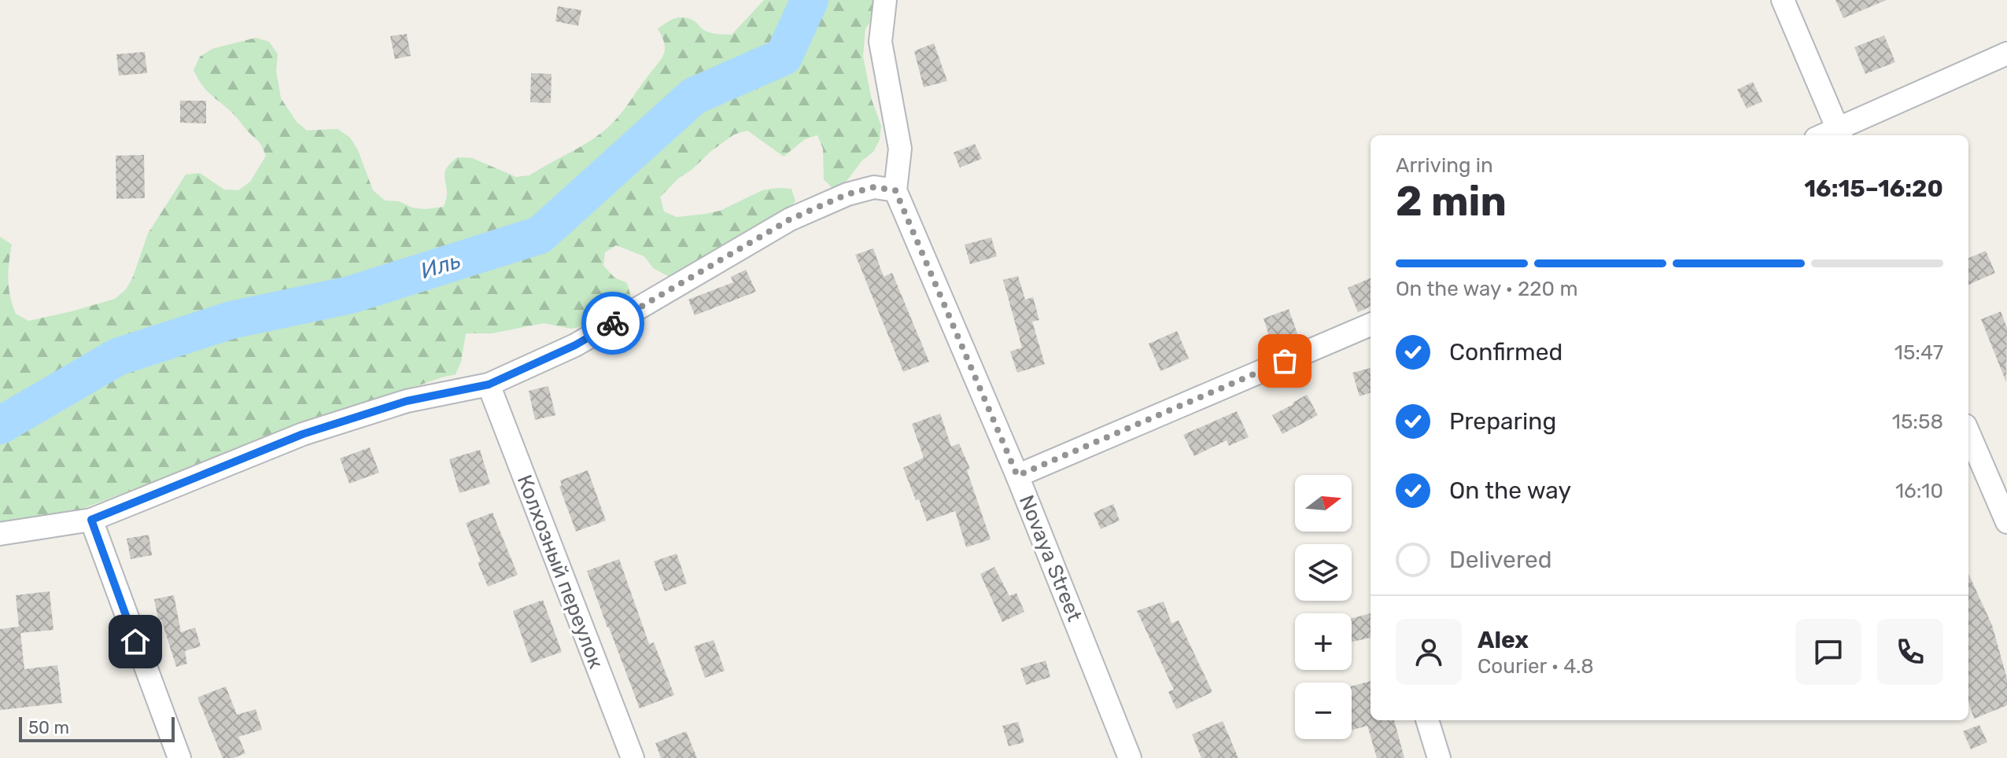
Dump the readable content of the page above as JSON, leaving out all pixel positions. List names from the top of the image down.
{
  "streets": {
    "street": ["Novaya Street", "Колхозный переулок"]
  },
  "water": ["Иль"],
  "scale_bar": "50 m",
  "north": "right",
  "page": {
    "heading": ["2 min", "Arriving in", "16:15–16:20"],
    "panel": ["Alex", "Courier · 4.8"],
    "bar": "On the way · 220 m",
    "list": [
      ["Confirmed", "15:47"],
      ["Preparing", "15:58"],
      ["On the way", "16:10"],
      "Delivered"
    ],
    "map_buttons": ["+", "−"],
    "scale": "50 m"
  }
}
